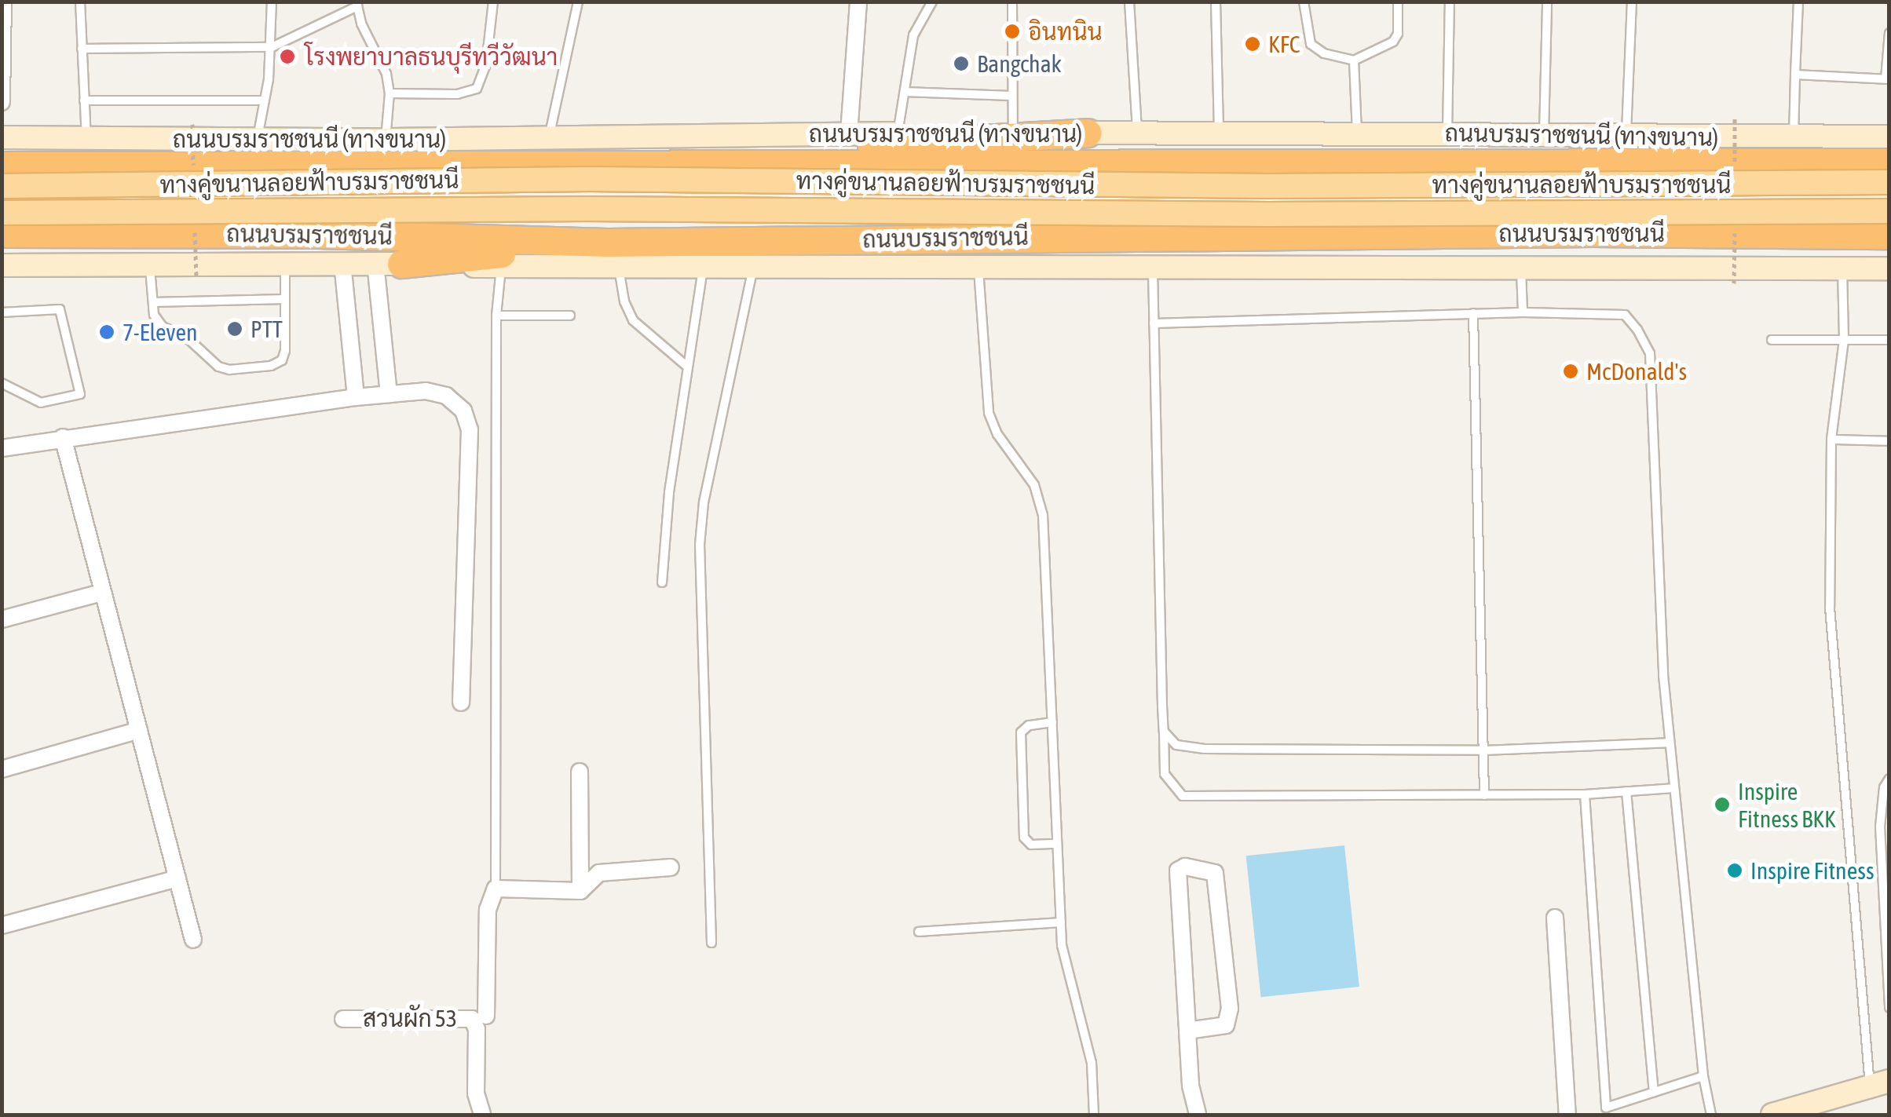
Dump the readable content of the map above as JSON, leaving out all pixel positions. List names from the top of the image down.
{
  "streets": {
    "highway": ["ถนนบรมราชชนนี"],
    "main road": ["ถนนบรมราชชนนี (ทางขนาน)", "ทางคู่ขนานลอยฟ้าบรมราชชนนี"],
    "street": ["สวนผัก 53"]
  },
  "places": [
    "อินทนิน",
    "KFC",
    "โรงพยาบาลธนบุรีทวีวัฒนา",
    "Bangchak",
    "PTT",
    "7-Eleven",
    "McDonald's",
    "Inspire Fitness BKK",
    "Inspire Fitness"
  ]
}
